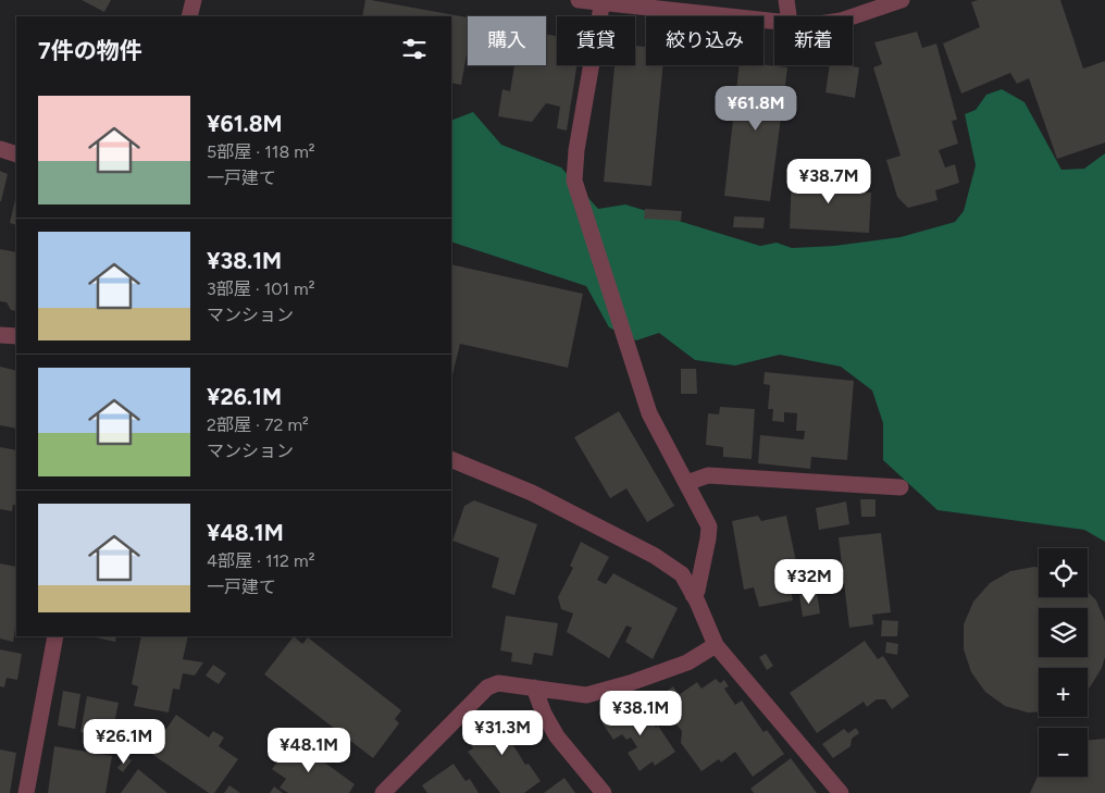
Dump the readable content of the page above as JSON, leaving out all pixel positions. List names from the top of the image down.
{
  "page": {
    "chip": [
      "購入",
      "賃貸",
      "絞り込み",
      "新着"
    ],
    "heading": "7件の物件",
    "list": [
      {
        "name": "¥61.8M",
        "note": "5部屋 · 118 m² · 一戸建て"
      },
      {
        "name": "¥38.1M",
        "note": "3部屋 · 101 m² · マンション"
      },
      {
        "name": "¥26.1M",
        "note": "2部屋 · 72 m² · マンション"
      },
      {
        "name": "¥48.1M",
        "note": "4部屋 · 112 m² · 一戸建て"
      }
    ],
    "price": [
      "¥61.8M",
      "¥38.7M",
      "¥32M",
      "¥38.1M",
      "¥31.3M",
      "¥26.1M",
      "¥48.1M"
    ],
    "map_buttons": ["+", "−"]
  }
}
